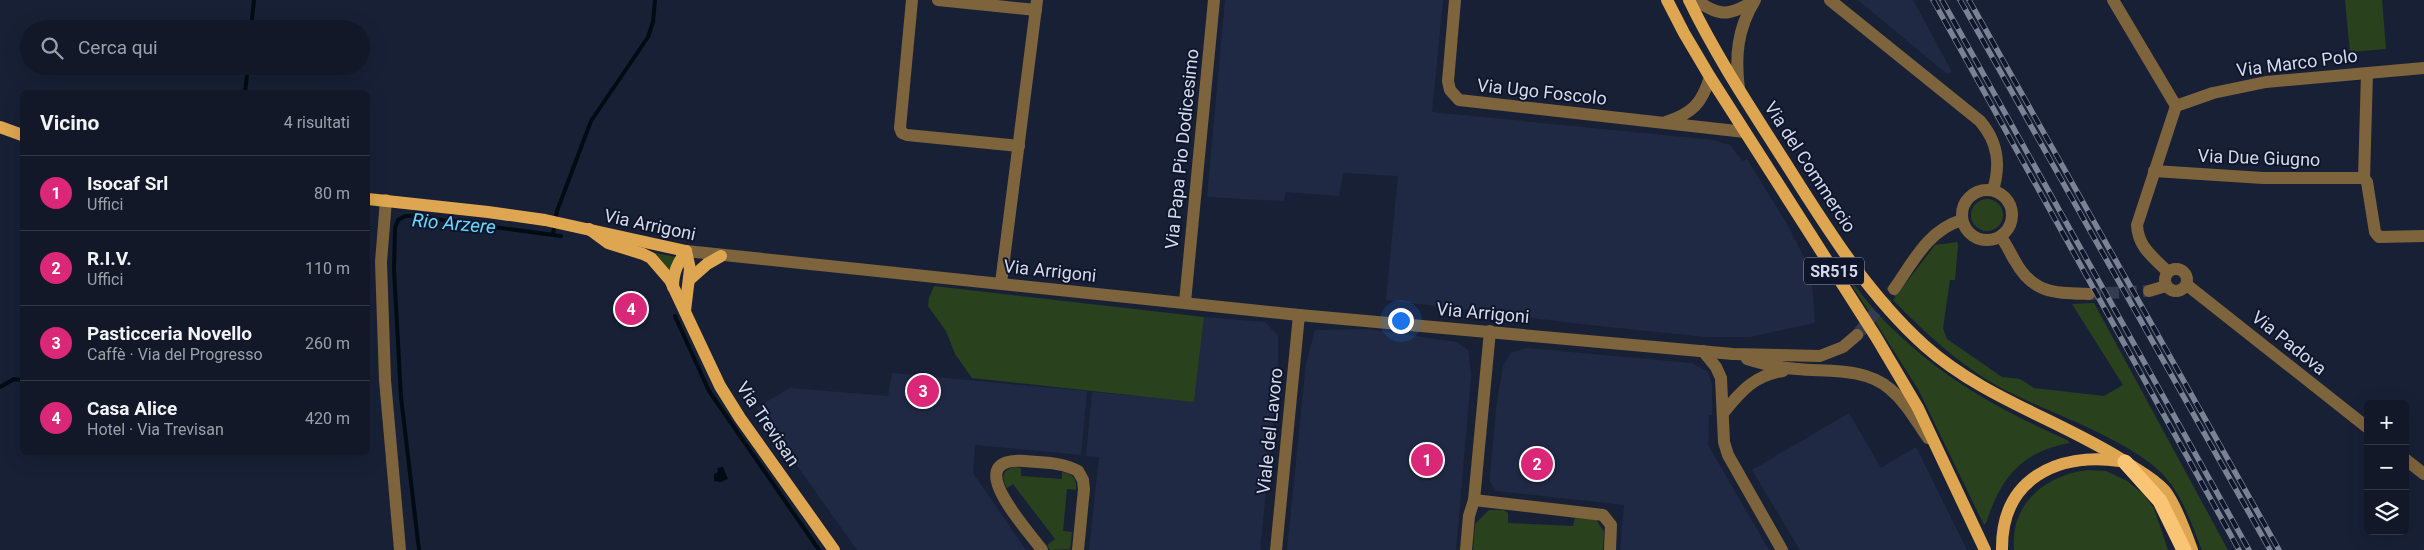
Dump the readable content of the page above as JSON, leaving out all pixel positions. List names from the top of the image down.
{
  "streets": {
    "highway": ["Via del Commercio"],
    "main road": ["Via Arrigoni", "SR515", "Via Trevisan"],
    "street": [
      "Via Marco Polo",
      "Via Ugo Foscolo",
      "Via Papa Pio Dodicesimo",
      "Via Due Giugno",
      "Via Padova",
      "Viale del Lavoro"
    ]
  },
  "crossings": [
    ["Via Papa Pio Dodicesimo", "Via Arrigoni"],
    ["Via del Commercio", "Via Arrigoni"],
    ["Via Arrigoni", "Via Trevisan"],
    ["Via Arrigoni", "Viale del Lavoro"]
  ],
  "water": ["Rio Arzere"],
  "page": {
    "search": "Cerca qui",
    "heading": ["Vicino", "4 risultati"],
    "list": [
      {
        "mark": "1",
        "name": "Isocaf Srl",
        "note": "Uffici",
        "value": "80 m"
      },
      {
        "mark": "2",
        "name": "R.I.V.",
        "note": "Uffici",
        "value": "110 m"
      },
      {
        "mark": "3",
        "name": "Pasticceria Novello",
        "note": "Caffè · Via del Progresso",
        "value": "260 m"
      },
      {
        "mark": "4",
        "name": "Casa Alice",
        "note": "Hotel · Via Trevisan",
        "value": "420 m"
      }
    ],
    "pins": [
      "4",
      "3",
      "1",
      "2"
    ],
    "map_buttons": ["+", "−"]
  }
}
